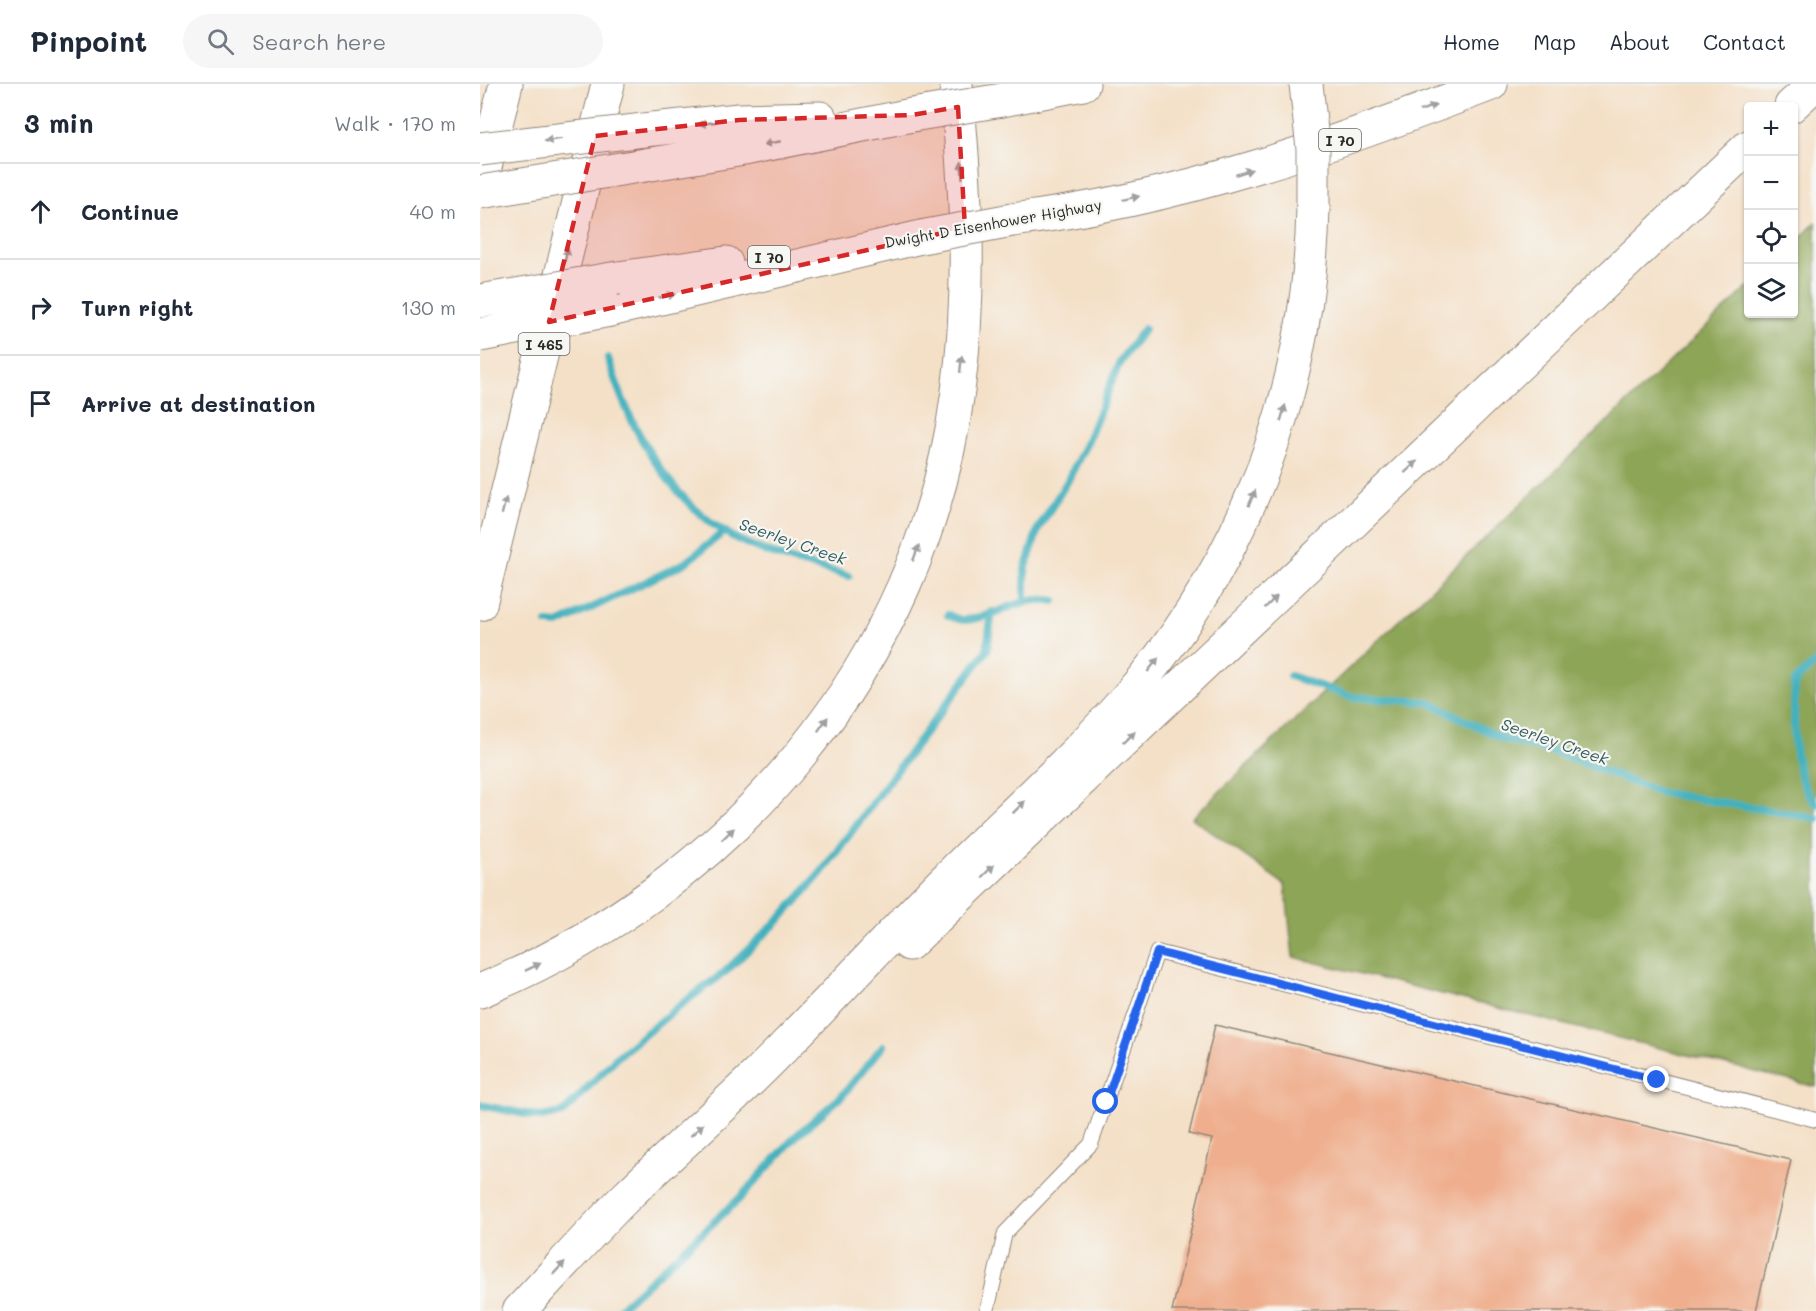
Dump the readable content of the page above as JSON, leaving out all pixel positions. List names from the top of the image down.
{
  "streets": {
    "highway": ["I 70", "Dwight D Eisenhower Highway", "I 465"]
  },
  "water": ["Seerley Creek"],
  "page": {
    "header": "Pinpoint",
    "search": "Search here",
    "nav": [
      "Home",
      "Map",
      "About",
      "Contact"
    ],
    "heading": ["3 min", "Walk · 170 m"],
    "map_buttons": ["+", "−"],
    "list": [
      ["Continue", "40 m"],
      ["Turn right", "130 m"],
      "Arrive at destination"
    ]
  }
}
